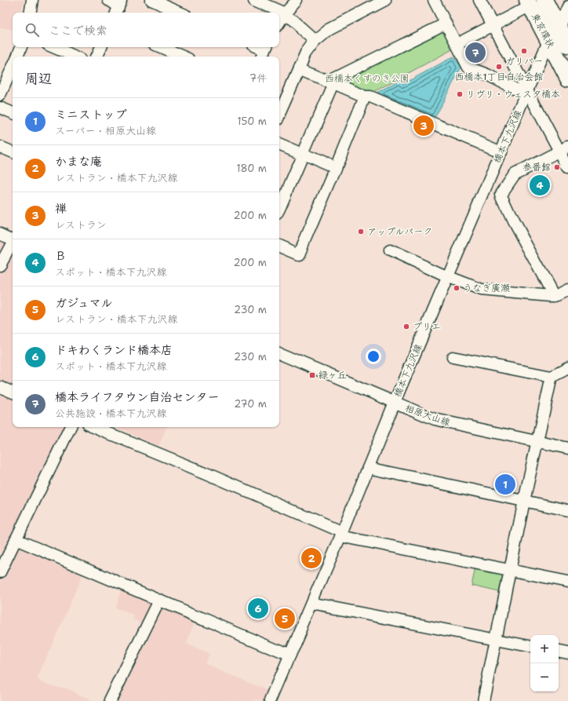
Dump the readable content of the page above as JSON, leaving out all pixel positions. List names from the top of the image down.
{
  "streets": {
    "highway": ["東京環状"],
    "street": ["橋本下九沢線", "相原大山線"]
  },
  "crossings": [
    ["東京環状", "橋本下九沢線"],
    ["橋本下九沢線", "相原大山線"]
  ],
  "parks": ["西橋本くすのき公園"],
  "places": {
    "other": [
      "ガリバー",
      "西橋本1丁目自治会館",
      "リヴリ・ウェスタ橋本",
      "参番館",
      "アップルパーク",
      "うなぎ廣瀬",
      "プリエ"
    ],
    "transit": ["緑ヶ丘"]
  },
  "page": {
    "search": "ここで検索",
    "pins": [
      "7",
      "3",
      "4",
      "1",
      "2",
      "6",
      "5"
    ],
    "heading": ["周辺", "7件"],
    "list": [
      {
        "mark": "1",
        "name": "ミニストップ",
        "note": "スーパー · 相原大山線",
        "value": "150 m"
      },
      {
        "mark": "2",
        "name": "かまな庵",
        "note": "レストラン · 橋本下九沢線",
        "value": "180 m"
      },
      {
        "mark": "3",
        "name": "禅",
        "note": "レストラン",
        "value": "200 m"
      },
      {
        "mark": "4",
        "name": "Ｂ",
        "note": "スポット · 橋本下九沢線",
        "value": "200 m"
      },
      {
        "mark": "5",
        "name": "ガジュマル",
        "note": "レストラン · 橋本下九沢線",
        "value": "230 m"
      },
      {
        "mark": "6",
        "name": "ドキわくランド橋本店",
        "note": "スポット · 橋本下九沢線",
        "value": "230 m"
      },
      {
        "mark": "7",
        "name": "橋本ライフタウン自治センター",
        "note": "公共施設 · 橋本下九沢線",
        "value": "270 m"
      }
    ],
    "map_buttons": ["+", "−"]
  }
}
